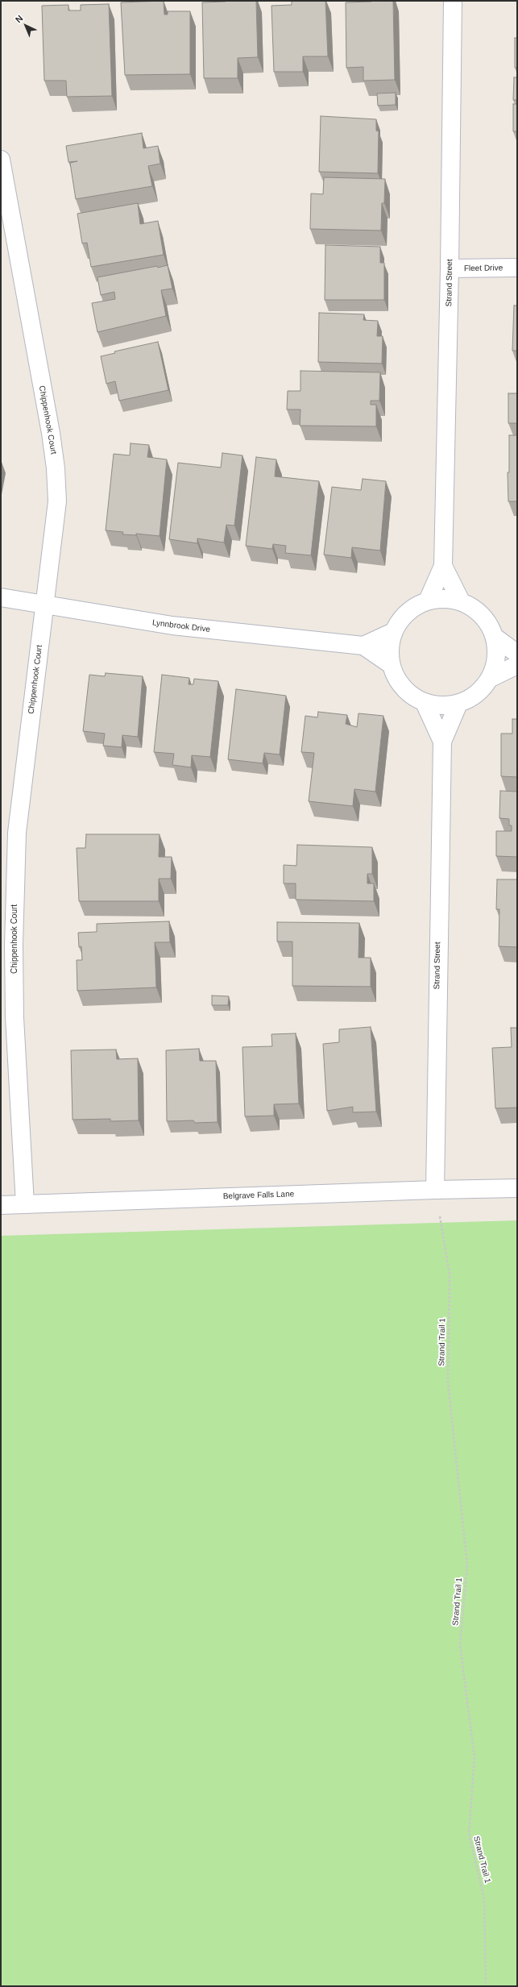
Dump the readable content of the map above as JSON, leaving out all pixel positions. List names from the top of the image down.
{
  "streets": {
    "street": [
      "Fleet Drive",
      "Strand Street",
      "Chippenhook Court",
      "Lynnbrook Drive",
      "Belgrave Falls Lane"
    ],
    "path": ["Strand Trail 1"]
  },
  "crossings": [
    ["Fleet Drive", "Strand Street"],
    ["Strand Street", "Lynnbrook Drive"],
    ["Strand Street", "Belgrave Falls Lane"],
    ["Chippenhook Court", "Lynnbrook Drive"],
    ["Chippenhook Court", "Belgrave Falls Lane"]
  ],
  "north": "top left"
}
